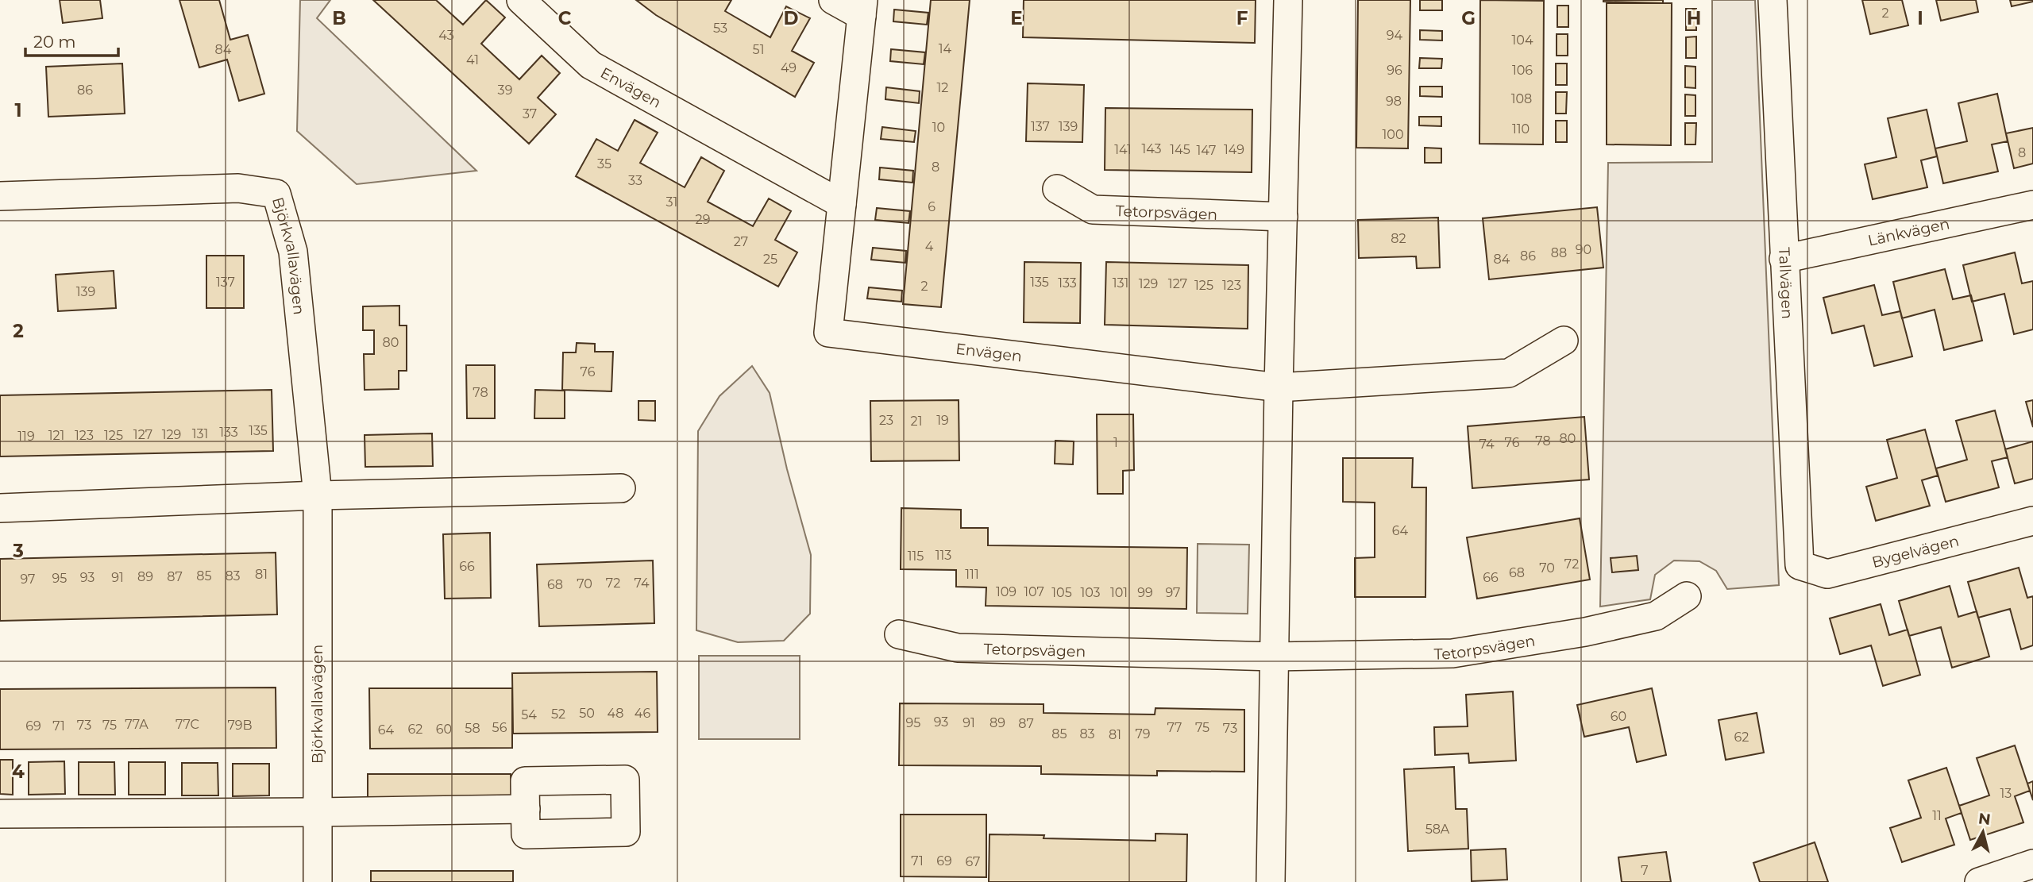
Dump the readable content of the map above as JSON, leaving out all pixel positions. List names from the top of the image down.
{
  "streets": {
    "street": [
      "Envägen",
      "Tetorpsvägen",
      "Länkvägen",
      "Björkvallavägen",
      "Tallvägen",
      "Bygelvägen"
    ]
  },
  "crossings": [
    ["Länkvägen", "Tallvägen"],
    ["Tallvägen", "Bygelvägen"]
  ],
  "house_numbers": [
    "2",
    "53",
    "43",
    "94",
    "104",
    "14",
    "84",
    "51",
    "41",
    "49",
    "96",
    "106",
    "12",
    "86",
    "39",
    "108",
    "98",
    "37",
    "137",
    "139",
    "10",
    "110",
    "100",
    "143",
    "141",
    "145",
    "149",
    "147",
    "8",
    "35",
    "8",
    "33",
    "31",
    "6",
    "29",
    "82",
    "27",
    "4",
    "90",
    "88",
    "86",
    "25",
    "84",
    "137",
    "135",
    "133",
    "131",
    "129",
    "127",
    "125",
    "123",
    "2",
    "139",
    "80",
    "76",
    "78",
    "23",
    "19",
    "21",
    "135",
    "133",
    "131",
    "127",
    "129",
    "121",
    "123",
    "125",
    "119",
    "80",
    "78",
    "1",
    "76",
    "74",
    "64",
    "113",
    "115",
    "72",
    "66",
    "70",
    "68",
    "81",
    "111",
    "85",
    "83",
    "89",
    "87",
    "93",
    "91",
    "66",
    "95",
    "97",
    "72",
    "74",
    "70",
    "68",
    "109",
    "107",
    "105",
    "103",
    "101",
    "99",
    "97",
    "50",
    "48",
    "46",
    "52",
    "54",
    "60",
    "93",
    "95",
    "91",
    "89",
    "87",
    "77A",
    "77C",
    "73",
    "75",
    "79B",
    "69",
    "71",
    "56",
    "77",
    "75",
    "58",
    "73",
    "62",
    "60",
    "64",
    "85",
    "83",
    "79",
    "81",
    "62",
    "13",
    "11",
    "58A",
    "71",
    "69",
    "67",
    "7"
  ],
  "scale_bar": "20 m",
  "north": "top",
  "grid": {
    "columns": [
      "B",
      "C",
      "D",
      "E",
      "F",
      "G",
      "H",
      "I"
    ],
    "rows": [
      "1",
      "2",
      "3",
      "4"
    ]
  }
}
